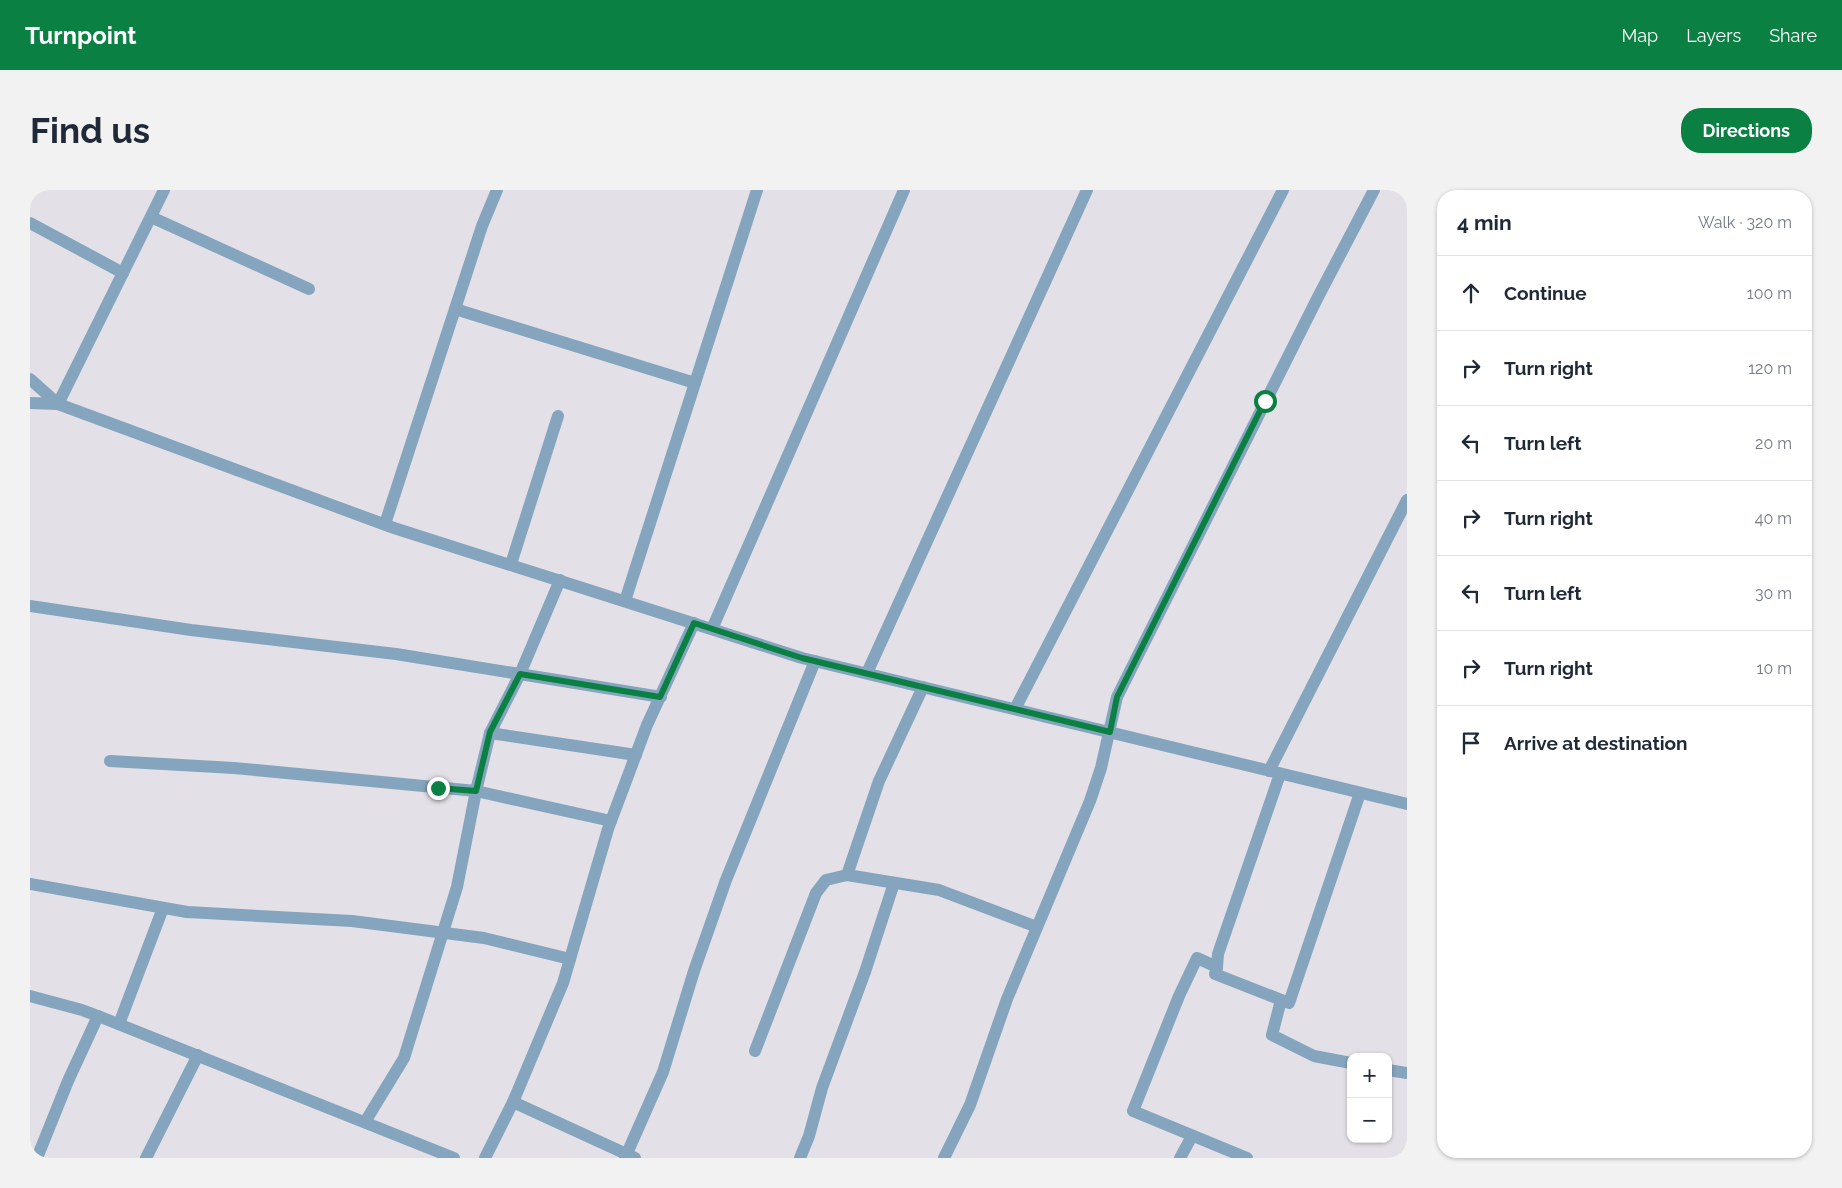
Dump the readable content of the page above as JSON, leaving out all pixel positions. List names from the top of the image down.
{
  "page": {
    "header": "Turnpoint",
    "nav": ["Map", "Layers", "Share"],
    "buttons": "Directions",
    "title": "Find us",
    "heading": ["4 min", "Walk · 320 m"],
    "list": [
      ["Continue", "100 m"],
      ["Turn right", "120 m"],
      ["Turn left", "20 m"],
      ["Turn right", "40 m"],
      ["Turn left", "30 m"],
      ["Turn right", "10 m"],
      "Arrive at destination"
    ],
    "map_buttons": ["+", "−"]
  }
}
